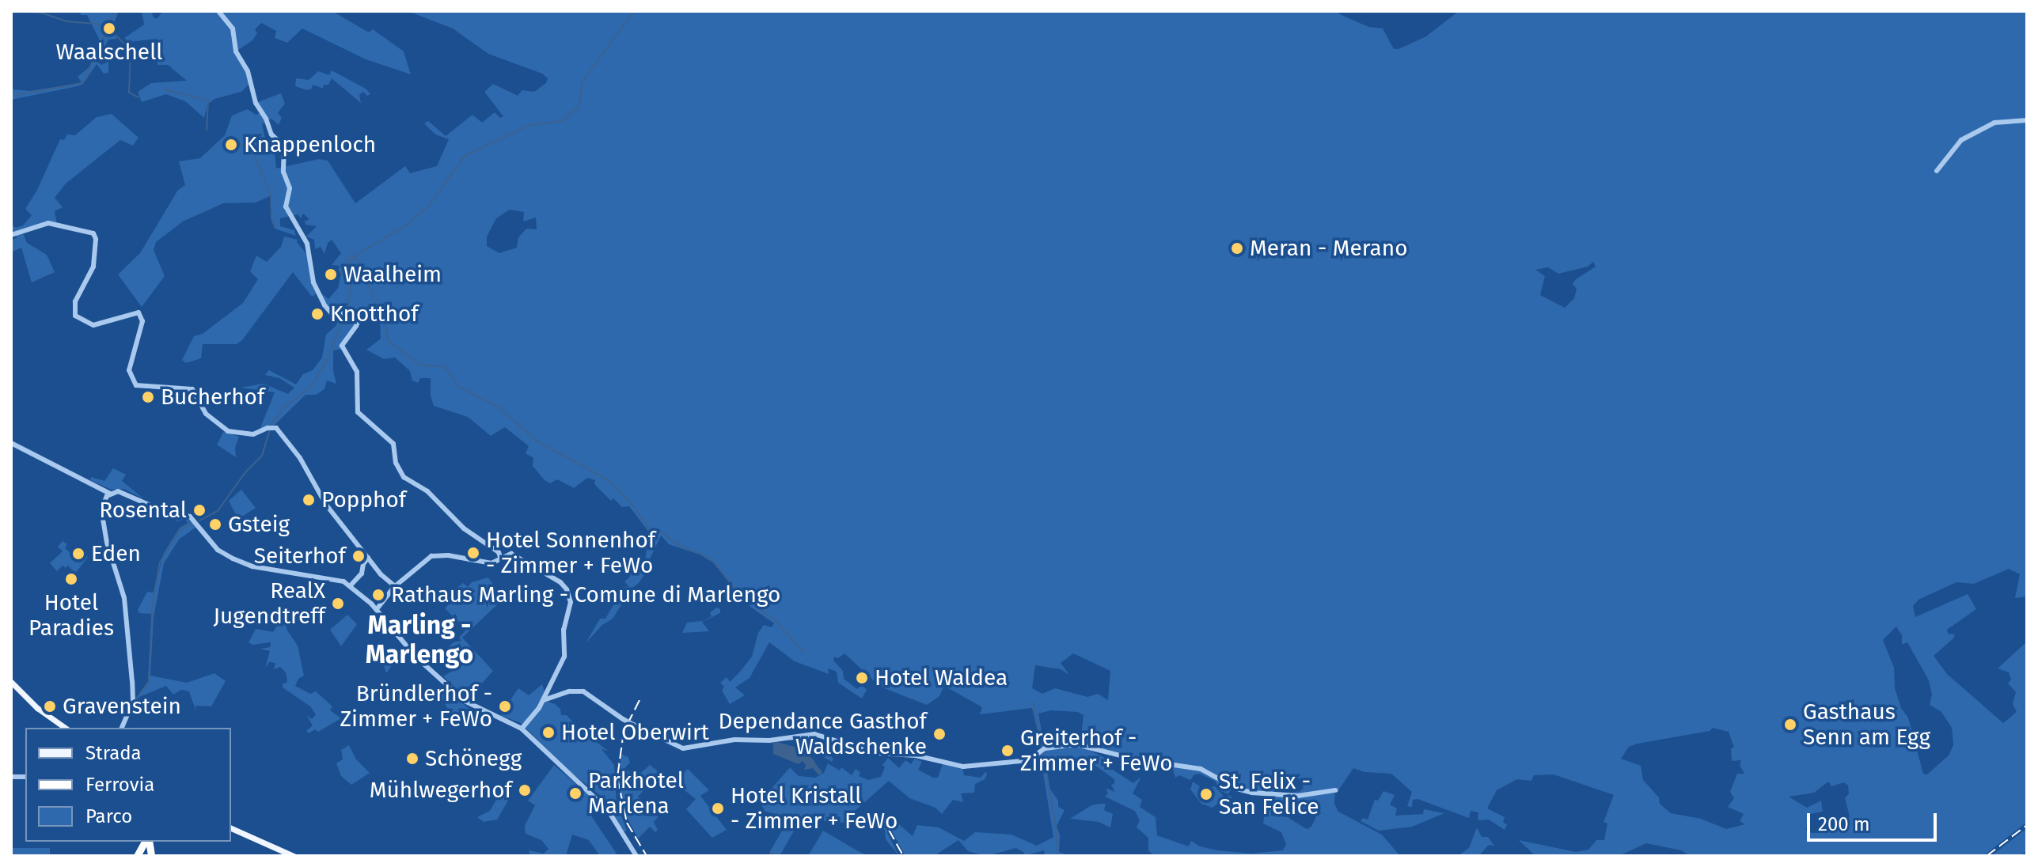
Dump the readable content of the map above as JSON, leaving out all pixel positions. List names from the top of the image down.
{
  "districts": ["Marling - Marlengo"],
  "places": [
    "Waalschell",
    "Knappenloch",
    "Meran - Merano",
    "Waalheim",
    "Knotthof",
    "Bucherhof",
    "Popphof",
    "Rosental",
    "Gsteig",
    "Hotel Sonnenhof - Zimmer + FeWo",
    "Eden",
    "Seiterhof",
    "Hotel Paradies",
    "Rathaus Marling - Comune di Marlengo",
    "RealX Jugendtreff",
    "Hotel Waldea",
    "Gravenstein",
    "Bründlerhof - Zimmer + FeWo",
    "Gasthaus Senn am Egg",
    "Hotel Oberwirt",
    "Dependance Gasthof Waldschenke",
    "Greiterhof - Zimmer + FeWo",
    "Schönegg",
    "Mühlwegerhof",
    "Parkhotel Marlena",
    "St. Felix - San Felice",
    "Hotel Kristall - Zimmer + FeWo"
  ],
  "legend": ["Strada", "Ferrovia", "Parco"],
  "scale_bar": "200 m"
}
